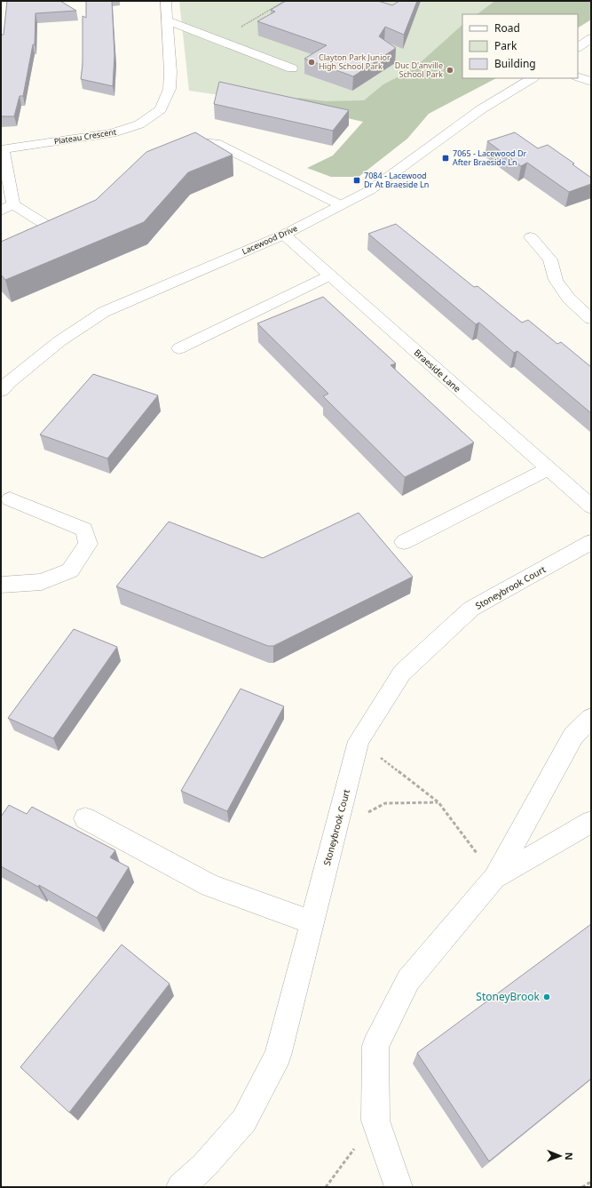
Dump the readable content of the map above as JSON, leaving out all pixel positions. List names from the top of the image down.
{
  "streets": {
    "street": [
      "Plateau Crescent",
      "Lacewood Drive",
      "Braeside Lane",
      "Stoneybrook Court"
    ]
  },
  "crossings": [
    ["Lacewood Drive", "Braeside Lane"]
  ],
  "places": {
    "other": ["Clayton Park Junior High School Park", "Duc D'anville School Park", "StoneyBrook"],
    "transit": ["7065 - Lacewood Dr After Braeside Ln", "7084 - Lacewood Dr At Braeside Ln"]
  },
  "legend": ["Road", "Park", "Building"],
  "north": "right"
}
